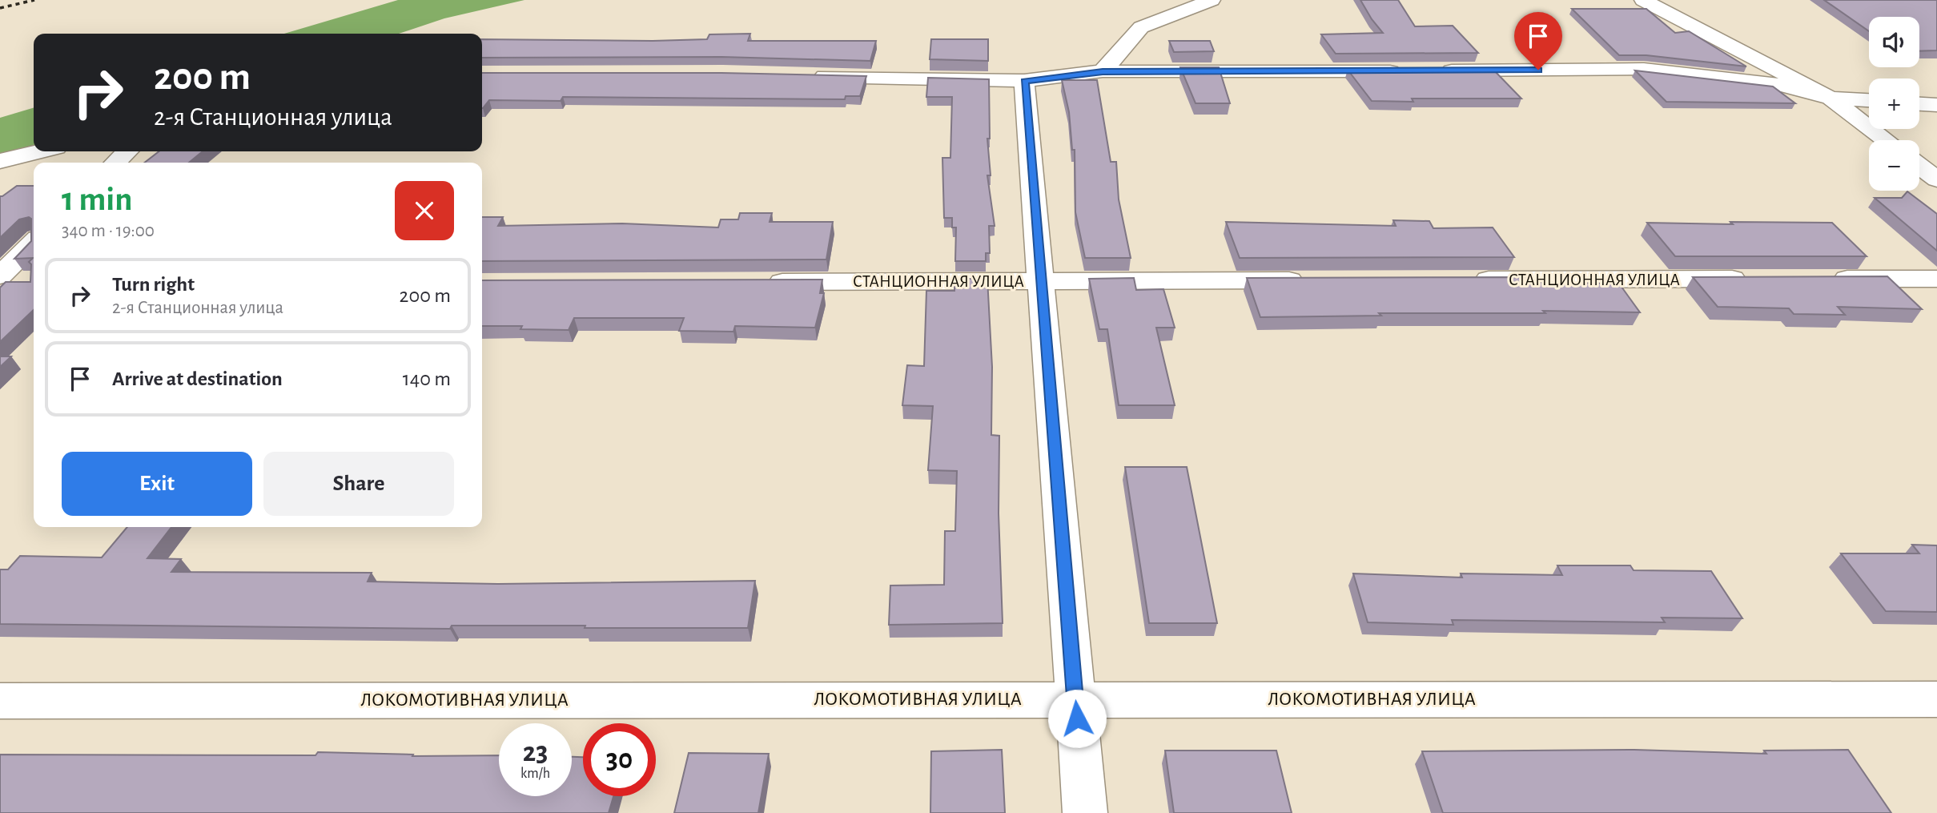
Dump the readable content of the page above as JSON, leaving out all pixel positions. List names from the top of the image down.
{
  "streets": {
    "street": ["СТАНЦИОННАЯ УЛИЦА", "ЛОКОМОТИВНАЯ УЛИЦА"]
  },
  "page": {
    "map_buttons": ["+", "−"],
    "turn": ["200 m", "2-я Станционная улица"],
    "heading": ["1 min", "340 m · 19:00"],
    "list": [
      {
        "name": "Turn right",
        "note": "2-я Станционная улица",
        "value": "200 m"
      },
      {
        "name": "Arrive at destination",
        "value": "140 m"
      }
    ],
    "buttons": ["Exit", "Share"],
    "speed": "23 km/h",
    "limit": "30"
  }
}
